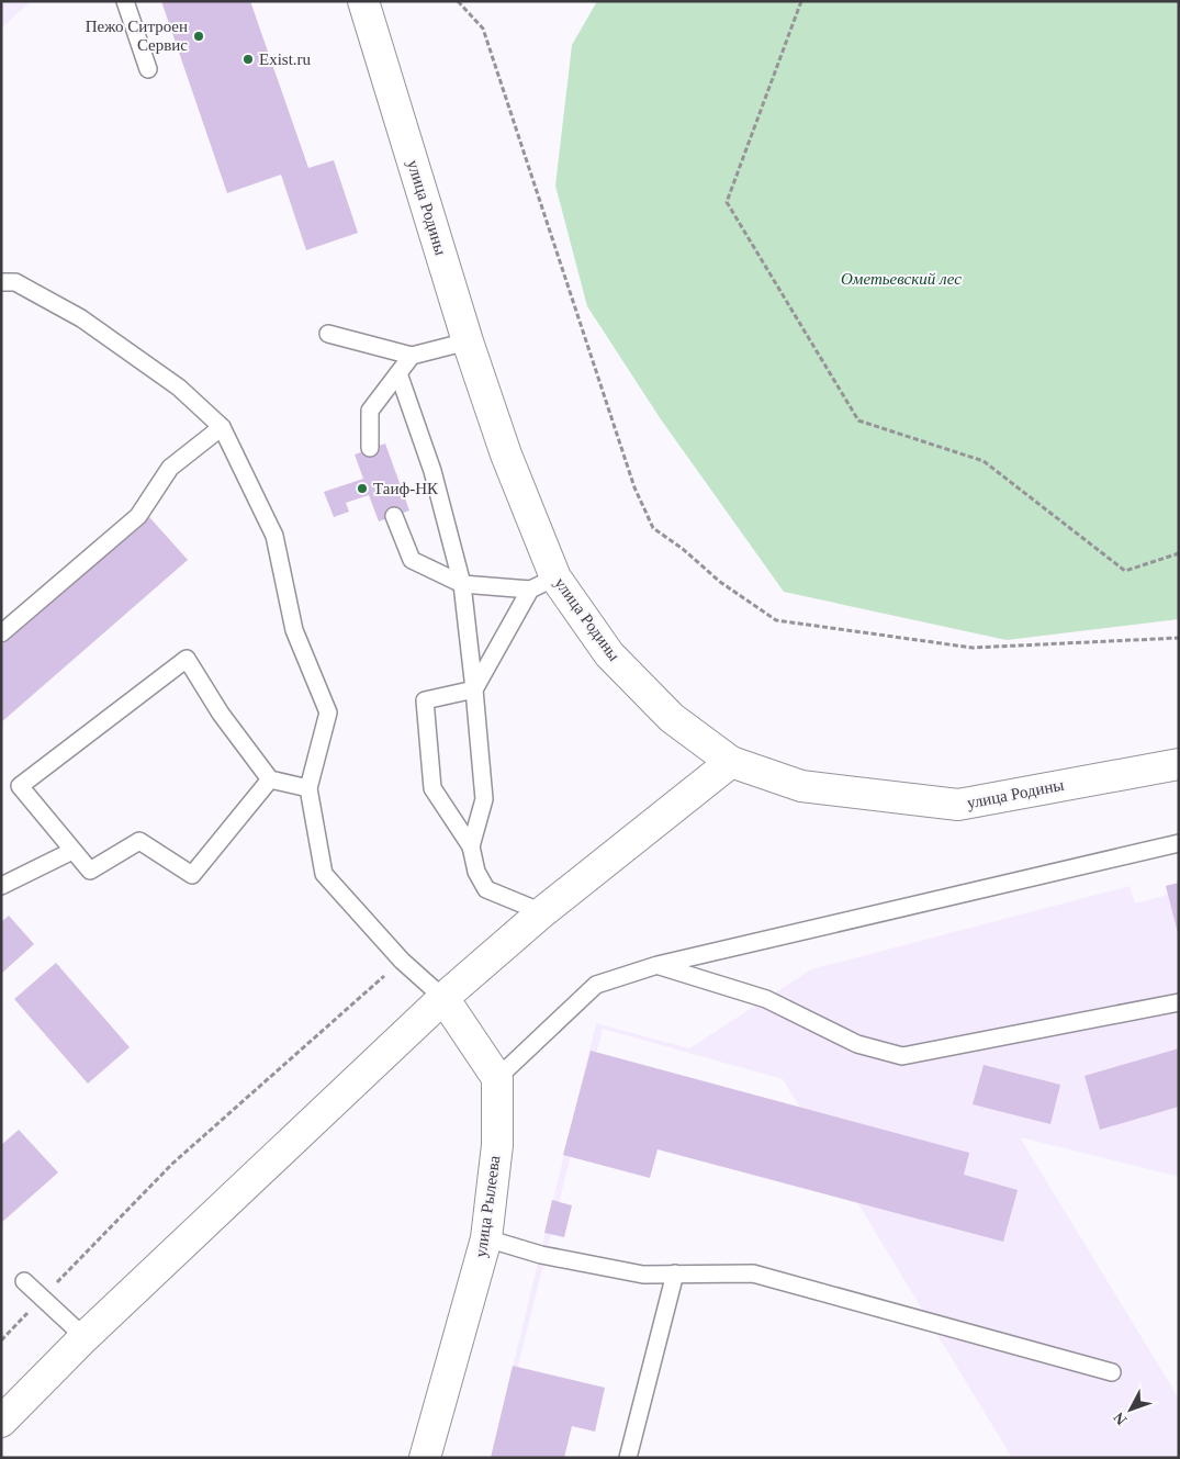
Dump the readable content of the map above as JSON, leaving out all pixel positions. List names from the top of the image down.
{
  "streets": {
    "street": ["улица Родины", "улица Рылеева"]
  },
  "parks": ["Ометьевский лес"],
  "places": ["Пежо Ситроен Сервис", "Exist.ru", "Таиф-НК"],
  "north": "bottom left"
}
